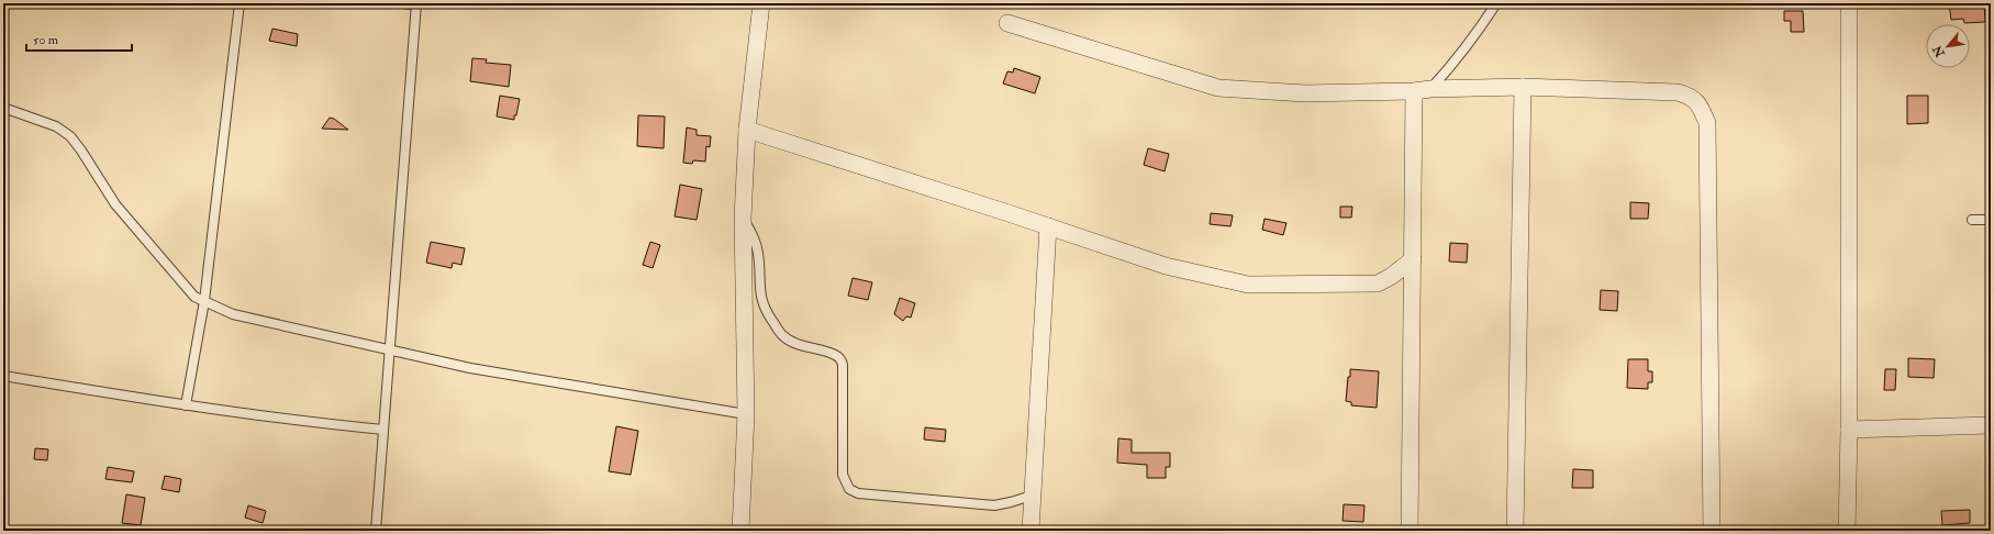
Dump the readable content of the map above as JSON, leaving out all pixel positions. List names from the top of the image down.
{
  "scale_bar": "50 m",
  "north": "bottom left"
}
